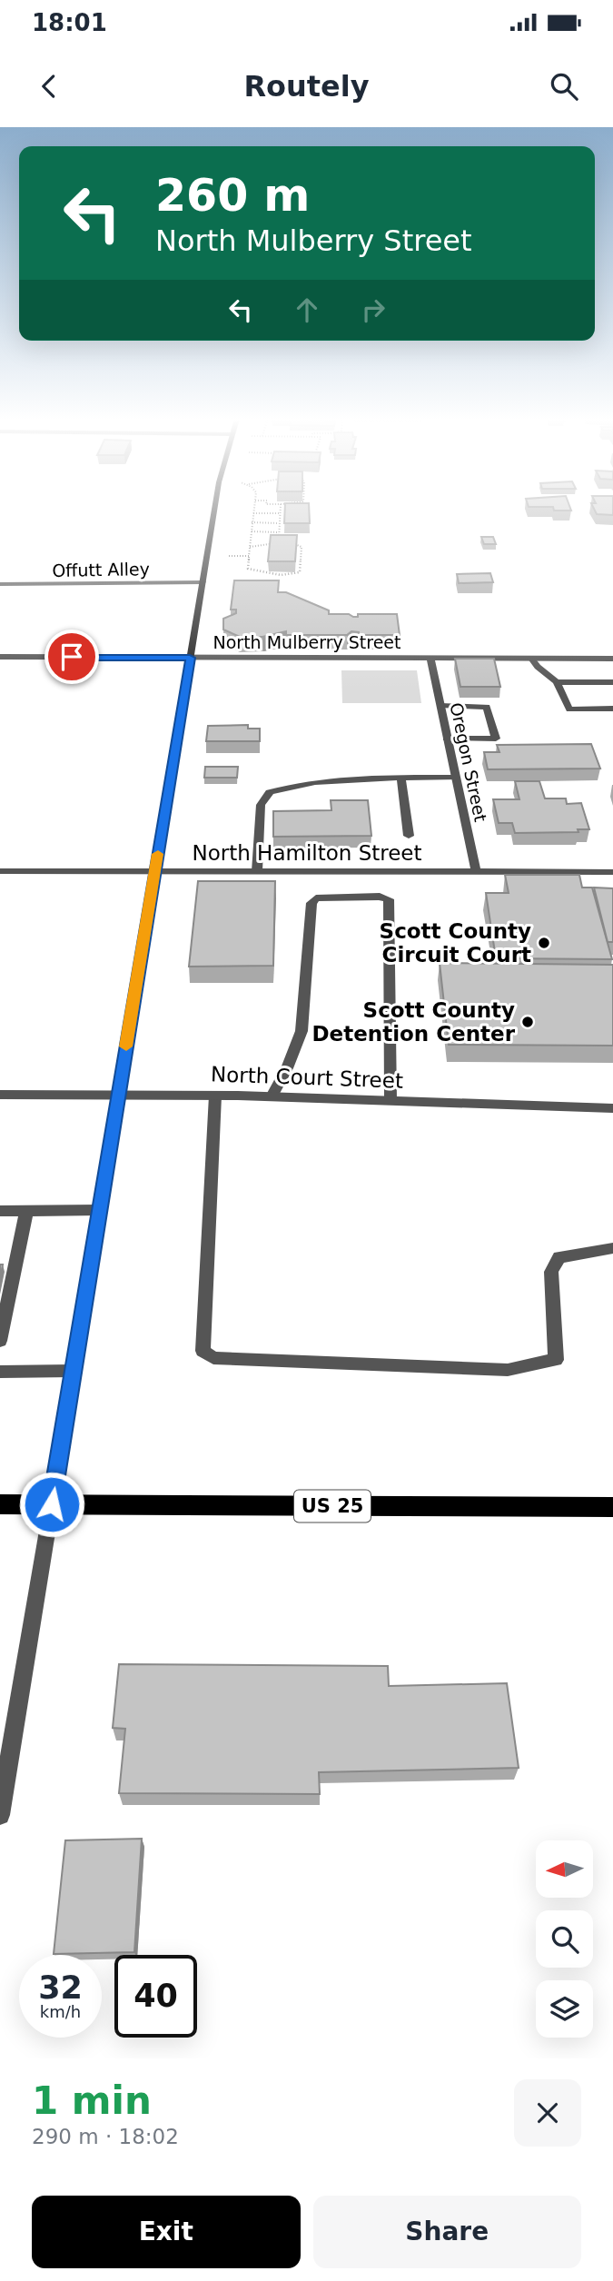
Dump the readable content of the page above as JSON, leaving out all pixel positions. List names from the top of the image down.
{
  "streets": {
    "main road": ["US 25"],
    "street": [
      "Offutt Alley",
      "North Mulberry Street",
      "Oregon Street",
      "North Hamilton Street",
      "North Court Street"
    ]
  },
  "crossings": [
    ["North Mulberry Street", "Oregon Street"],
    ["Oregon Street", "North Hamilton Street"]
  ],
  "places": ["Scott County Circuit Court", "Scott County Detention Center"],
  "north": "left",
  "page": {
    "status": "18:01",
    "header": "Routely",
    "turn": ["260 m", "North Mulberry Street"],
    "speed": "32 km/h",
    "limit": "40",
    "heading": ["1 min", "290 m · 18:02"],
    "buttons": ["Exit", "Share"]
  }
}
